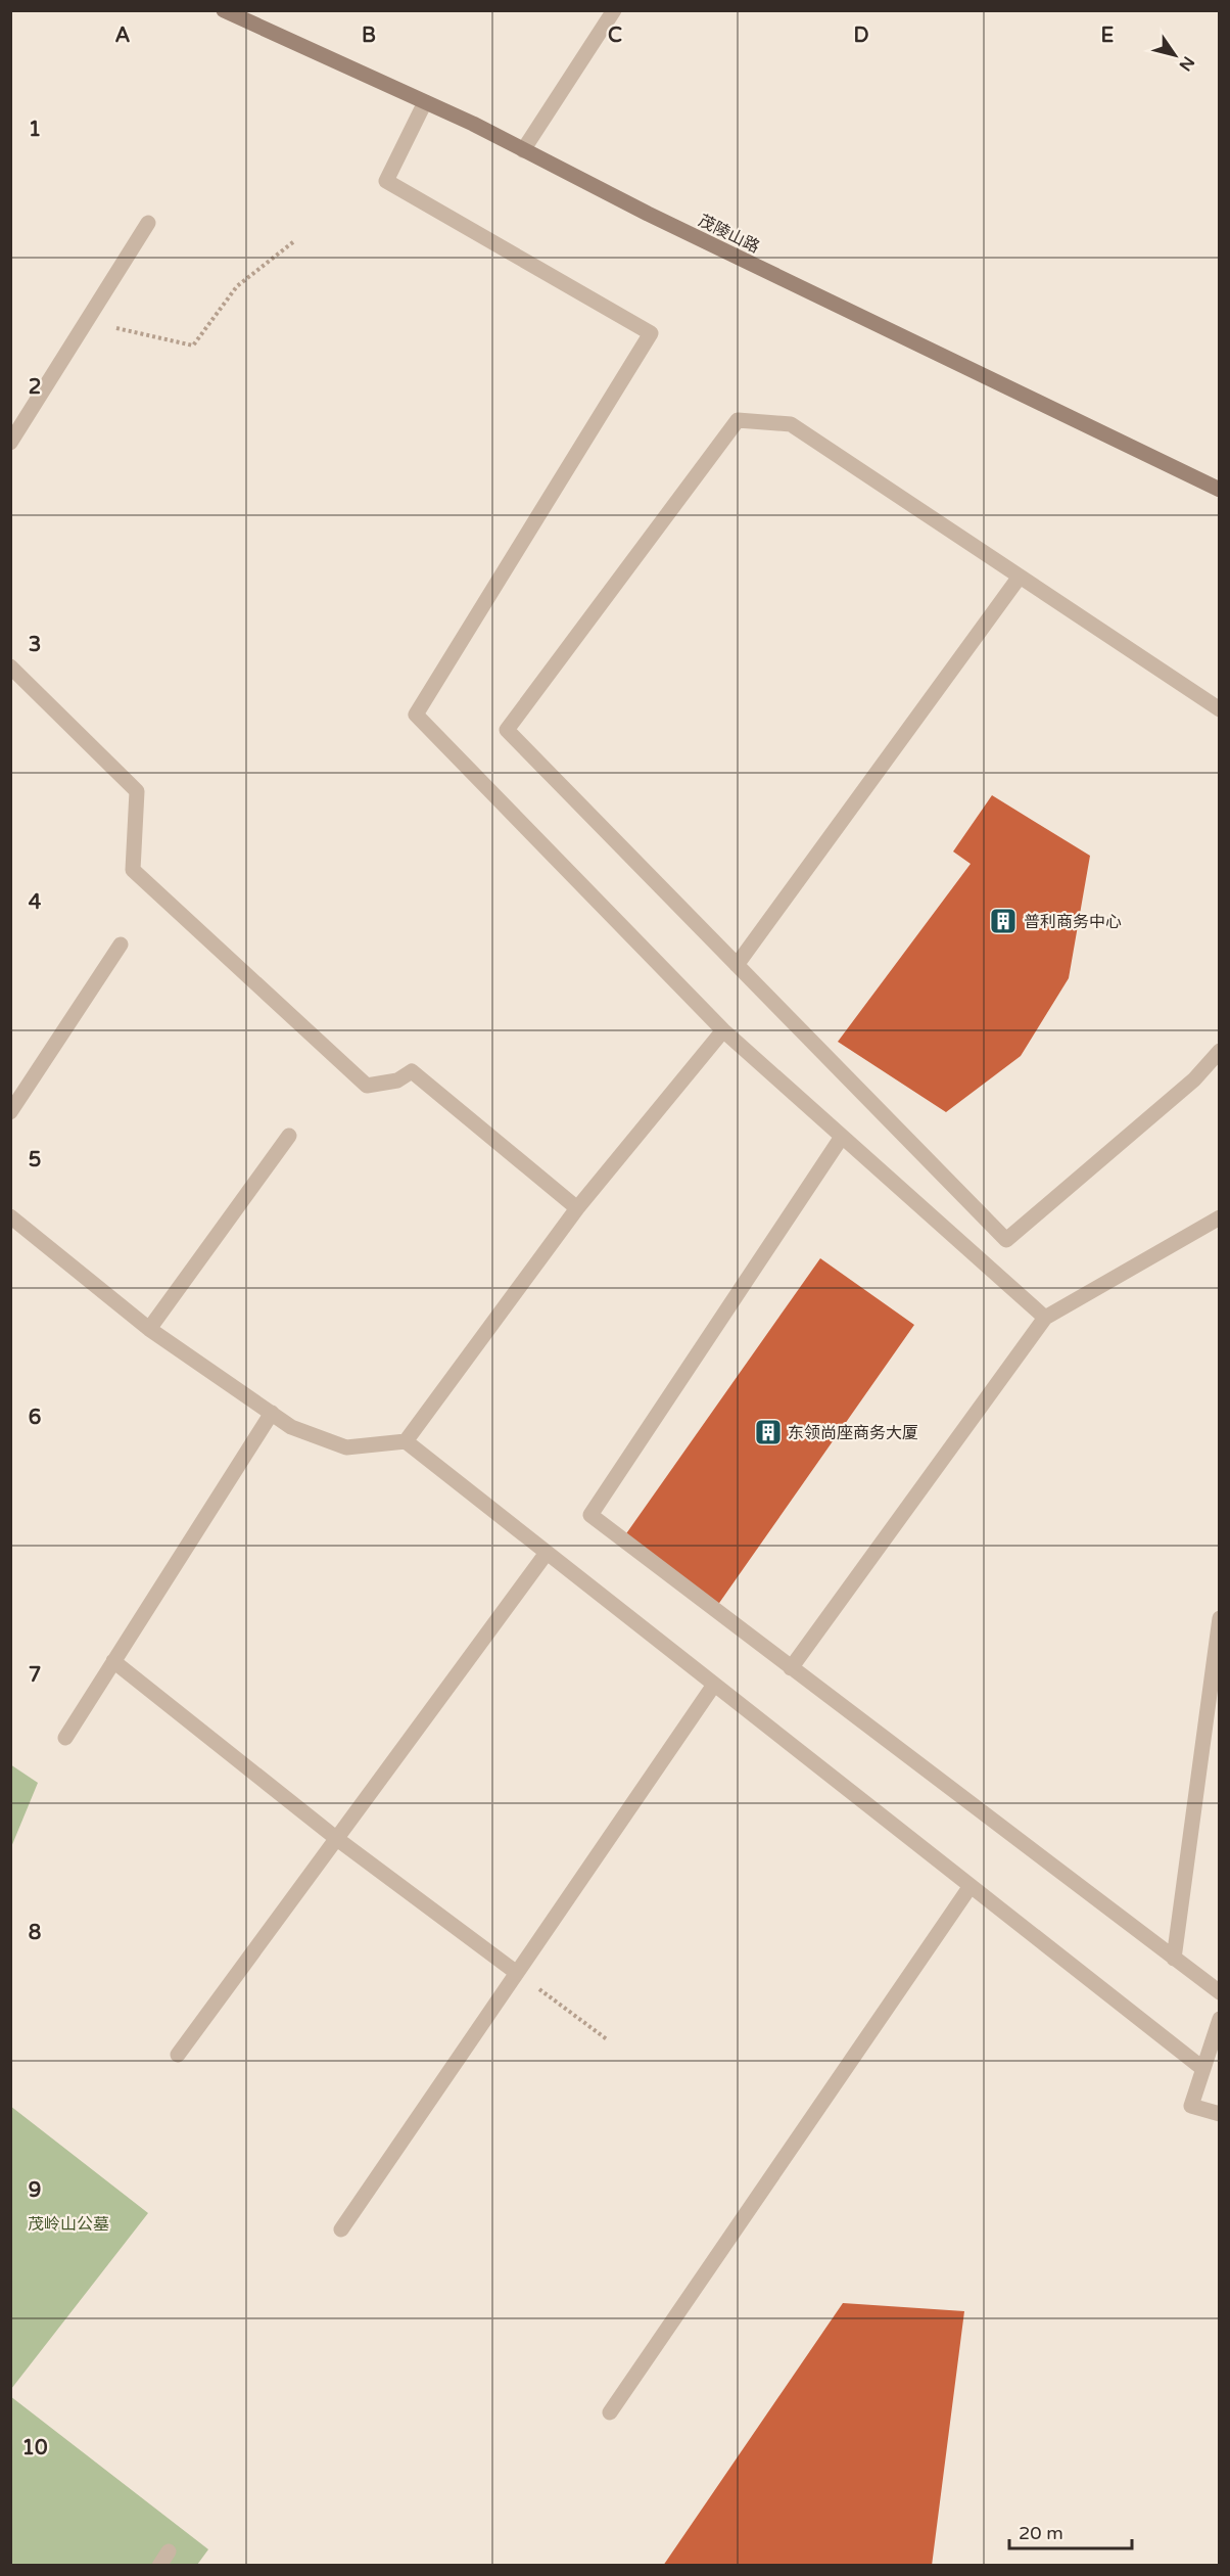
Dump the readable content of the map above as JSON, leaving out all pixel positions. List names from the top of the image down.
{
  "streets": {
    "street": ["茂陵山路"]
  },
  "parks": ["茂岭山公墓"],
  "places": {
    "building": ["普利商务中心", "东领尚座商务大厦"]
  },
  "scale_bar": "20 m",
  "north": "bottom right",
  "grid": {
    "columns": [
      "A",
      "B",
      "C",
      "D",
      "E"
    ],
    "rows": [
      "1",
      "2",
      "3",
      "4",
      "5",
      "6",
      "7",
      "8",
      "9",
      "10"
    ]
  }
}
